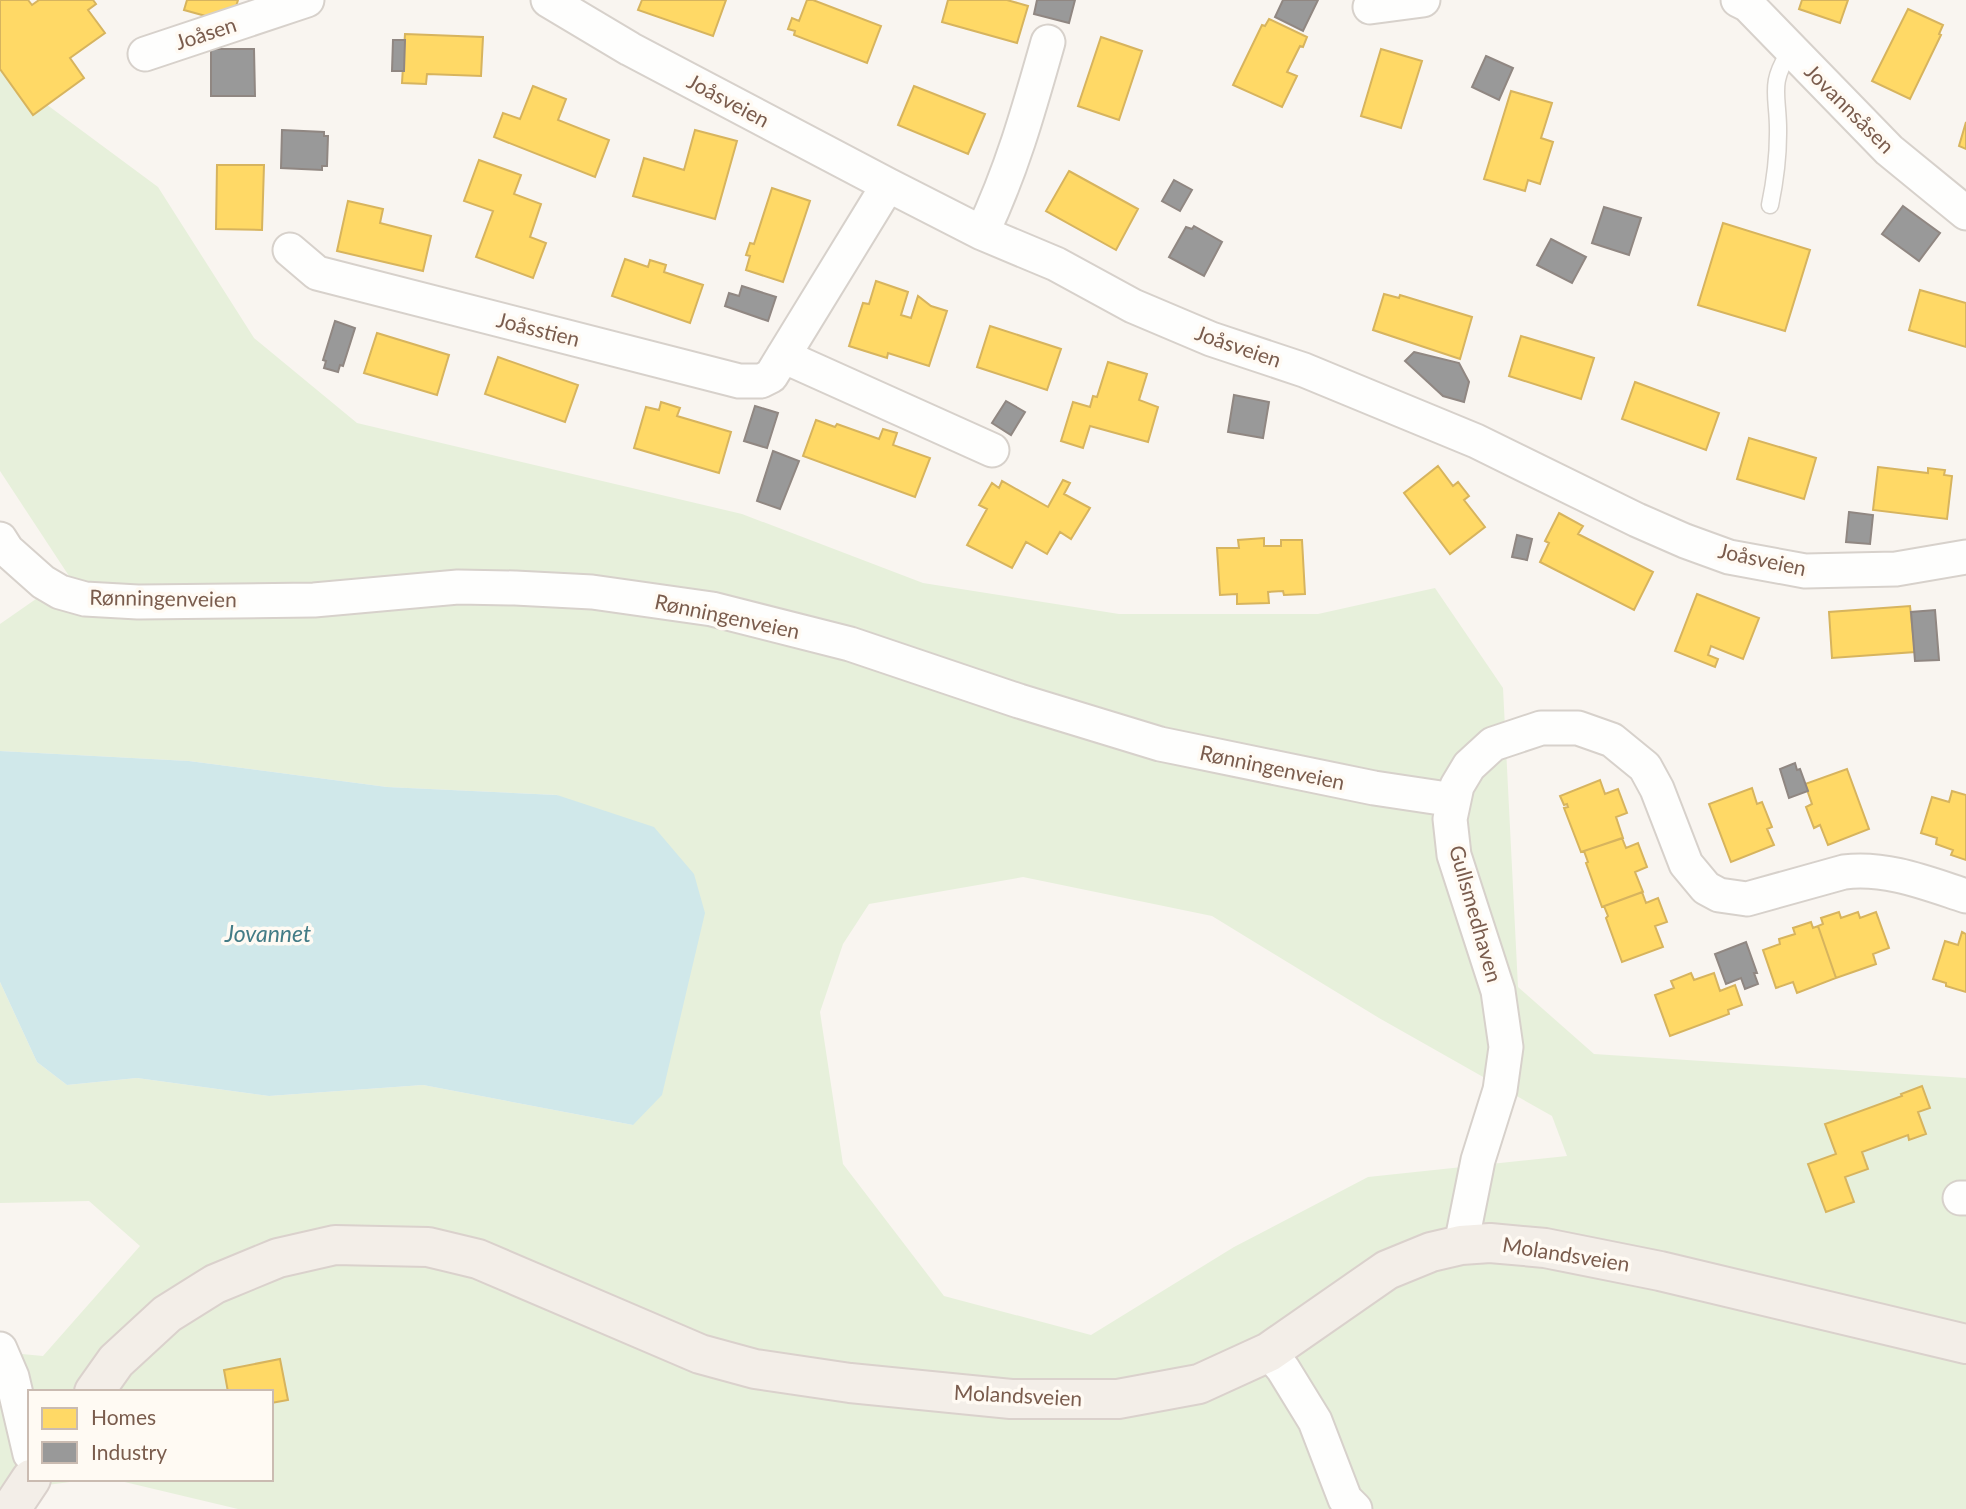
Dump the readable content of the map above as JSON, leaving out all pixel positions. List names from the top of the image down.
{
  "streets": {
    "main road": ["Molandsveien"],
    "street": [
      "Joåsen",
      "Joåsveien",
      "Jovannsåsen",
      "Joåsstien",
      "Rønningenveien",
      "Gullsmedhaven"
    ]
  },
  "crossings": [
    ["Joåsveien", "Joåsstien"],
    ["Rønningenveien", "Gullsmedhaven"],
    ["Gullsmedhaven", "Molandsveien"]
  ],
  "water": ["Jovannet"],
  "legend": ["Homes", "Industry"]
}
